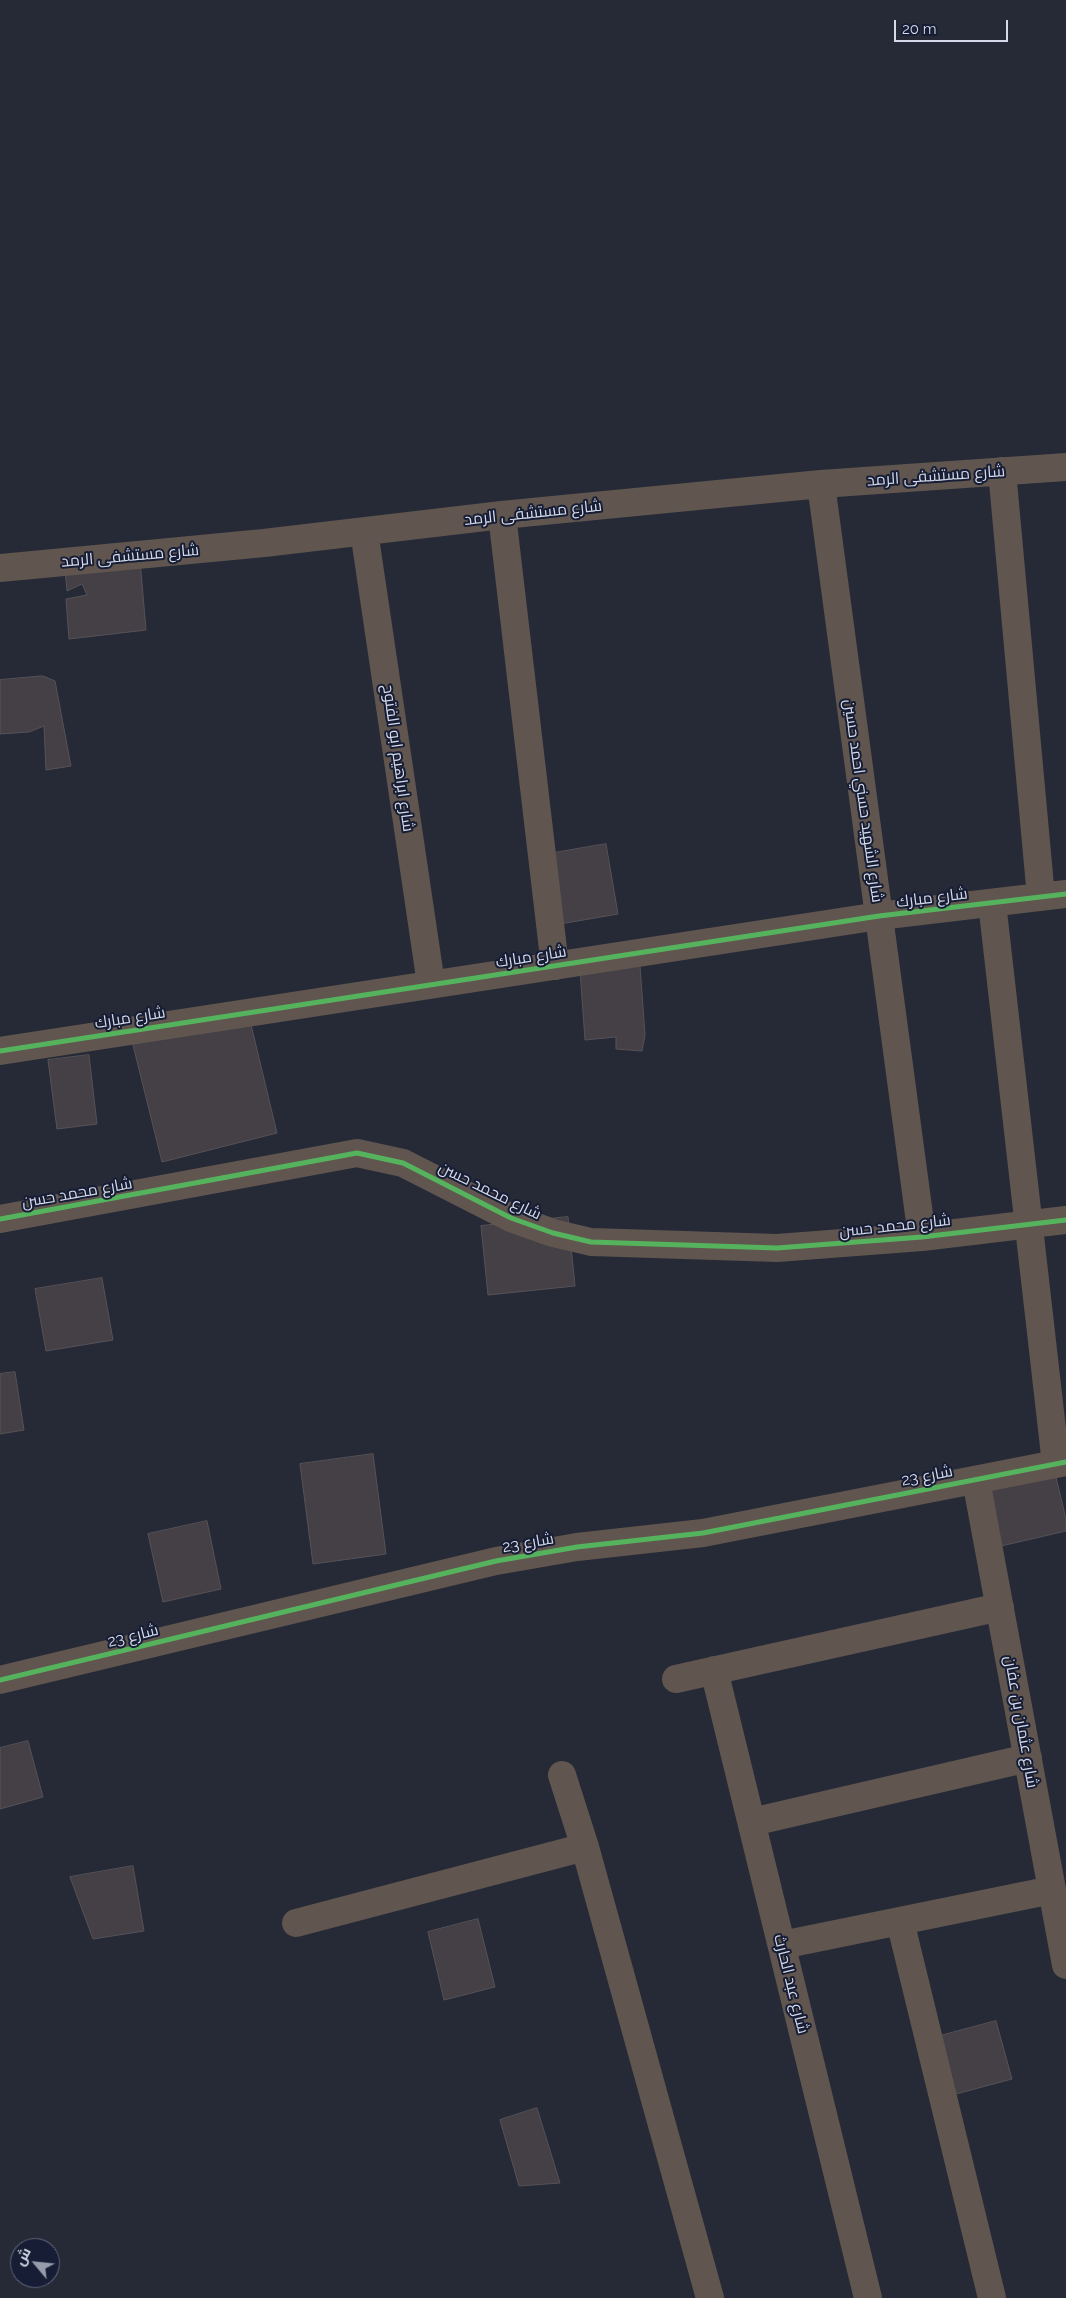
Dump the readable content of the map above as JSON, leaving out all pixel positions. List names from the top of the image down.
{
  "streets": {
    "street": [
      "شارع مستشفى الرمد",
      "شارع ابراهيم ابو الفتوح",
      "شارع الشهيد حسني احمد حسين",
      "شارع مبارك",
      "شارع محمد حسن",
      "شارع 23",
      "شارع عثمان بن عفان",
      "شارع عبد الحارث"
    ]
  },
  "crossings": [
    ["شارع مستشفى الرمد", "شارع ابراهيم ابو الفتوح"],
    ["شارع مستشفى الرمد", "شارع الشهيد حسني احمد حسين"],
    ["شارع ابراهيم ابو الفتوح", "شارع مبارك"],
    ["شارع الشهيد حسني احمد حسين", "شارع مبارك"],
    ["شارع الشهيد حسني احمد حسين", "شارع محمد حسن"],
    ["شارع 23", "شارع عثمان بن عفان"]
  ],
  "scale_bar": "20 m",
  "north": "top left"
}
